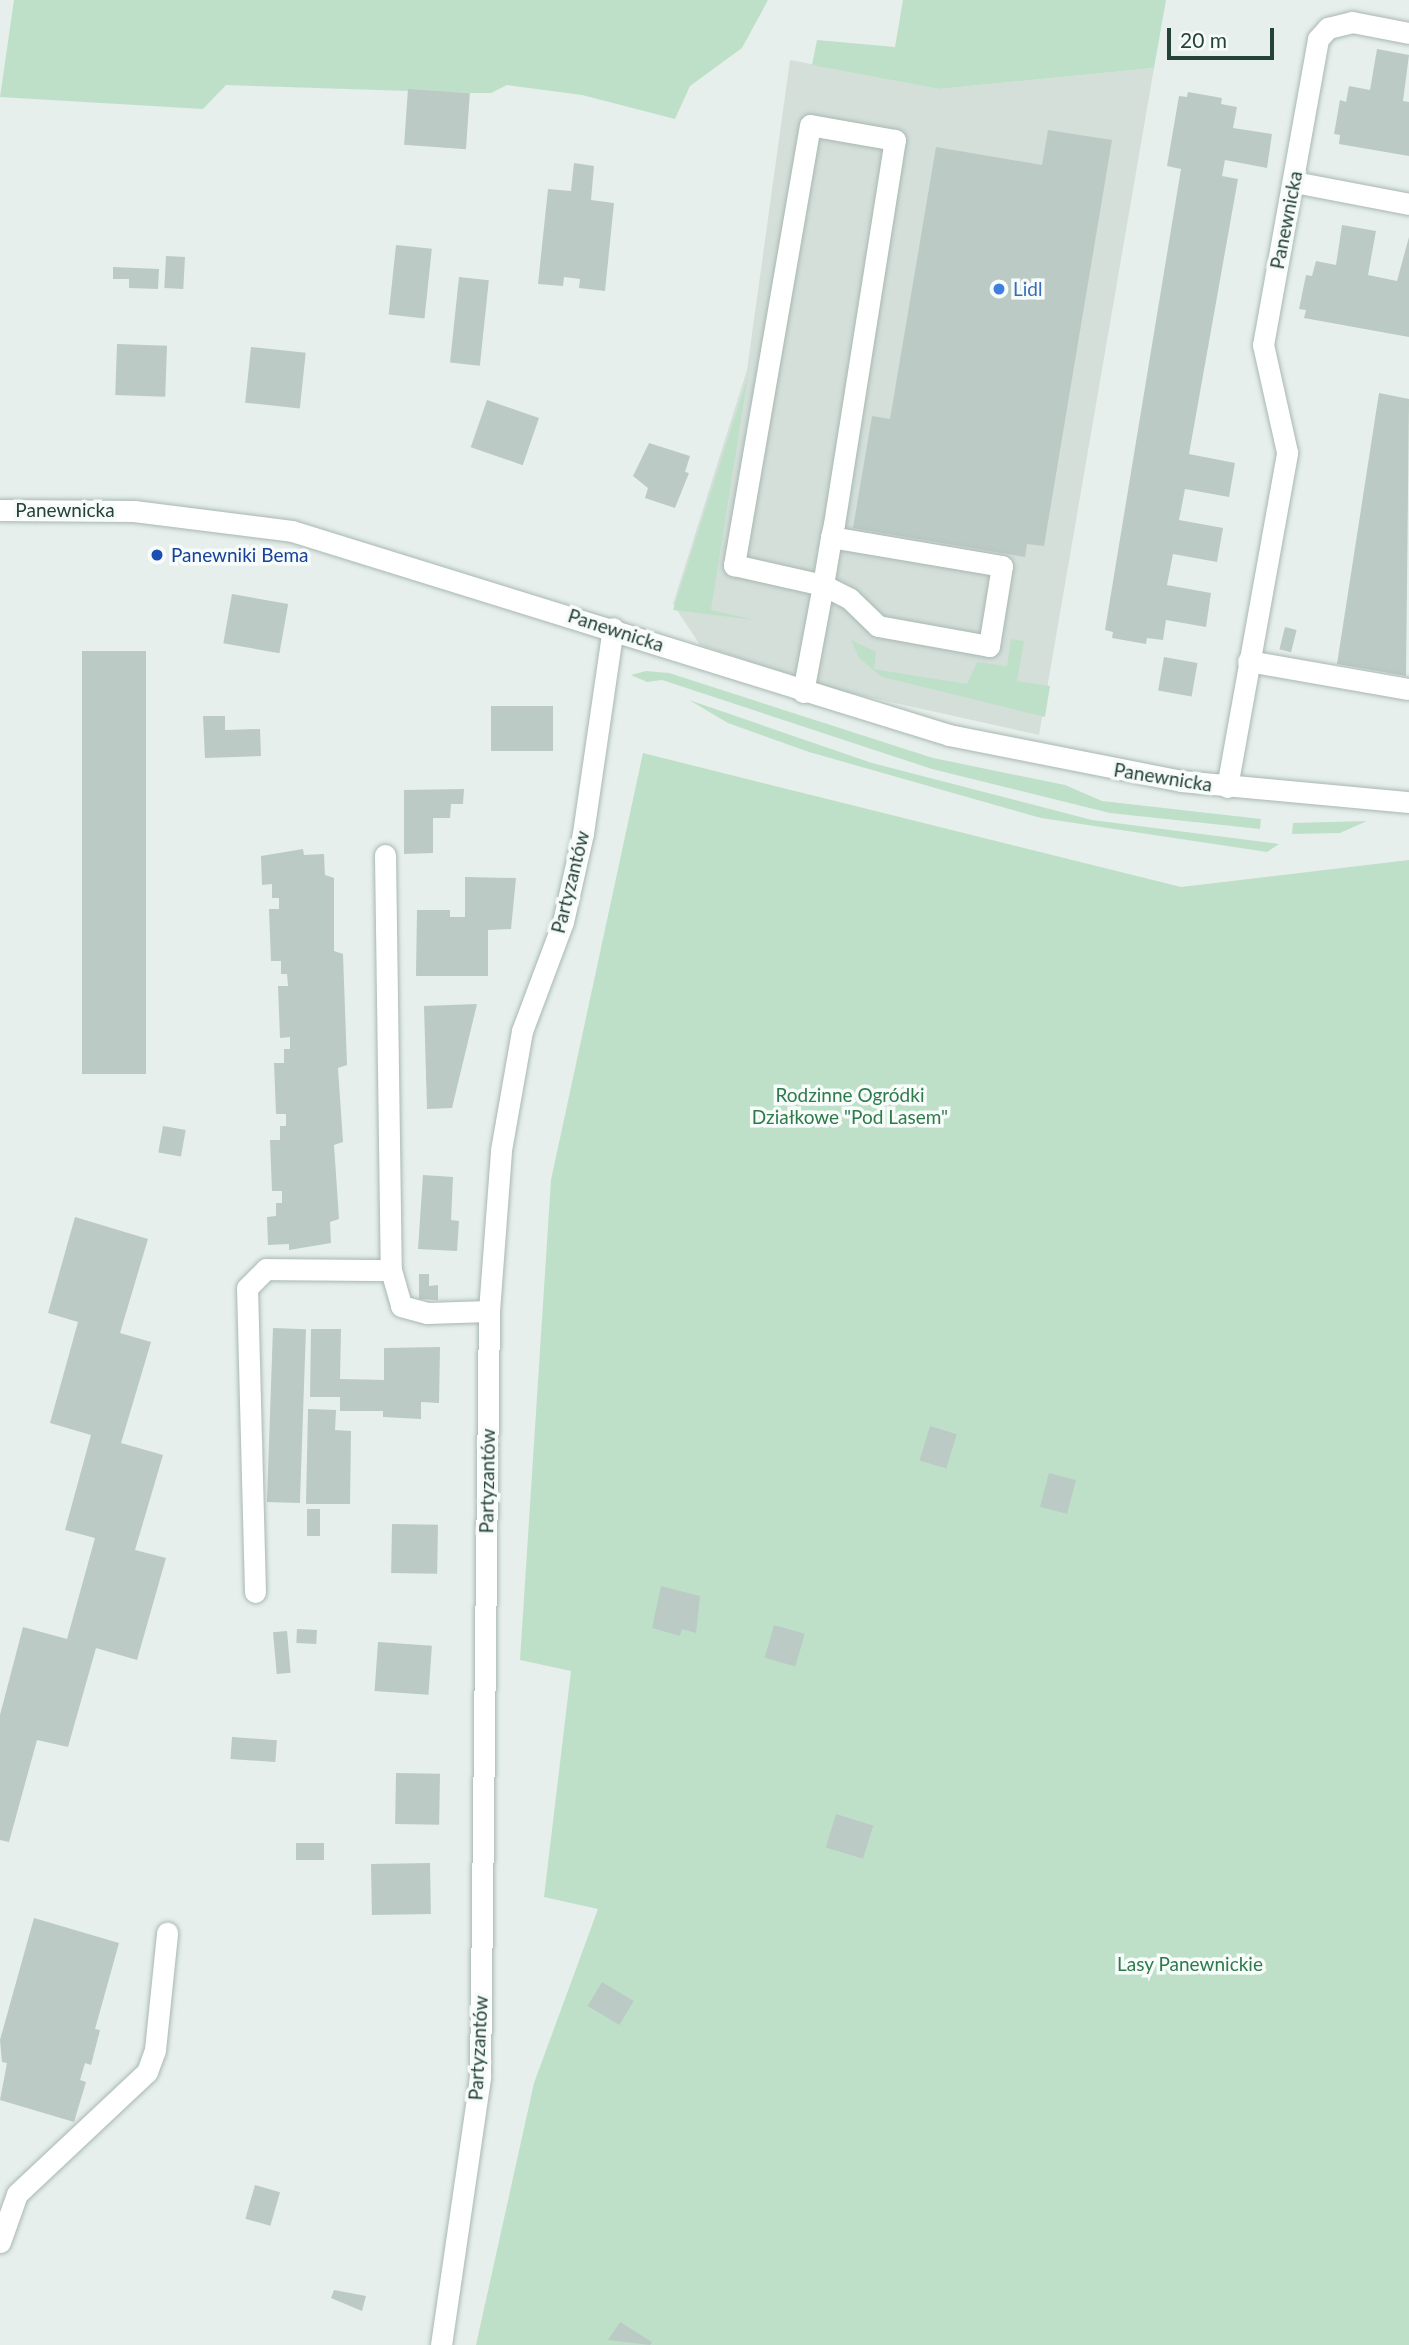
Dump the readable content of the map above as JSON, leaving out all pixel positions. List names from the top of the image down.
{
  "streets": {
    "street": ["Panewnicka", "Partyzantów"]
  },
  "crossings": [
    ["Panewnicka", "Partyzantów"]
  ],
  "parks": ["Rodzinne Ogródki Działkowe \"Pod Lasem\"", "Lasy Panewnickie"],
  "places": ["Lidl", "Panewniki Bema"],
  "scale_bar": "20 m"
}
